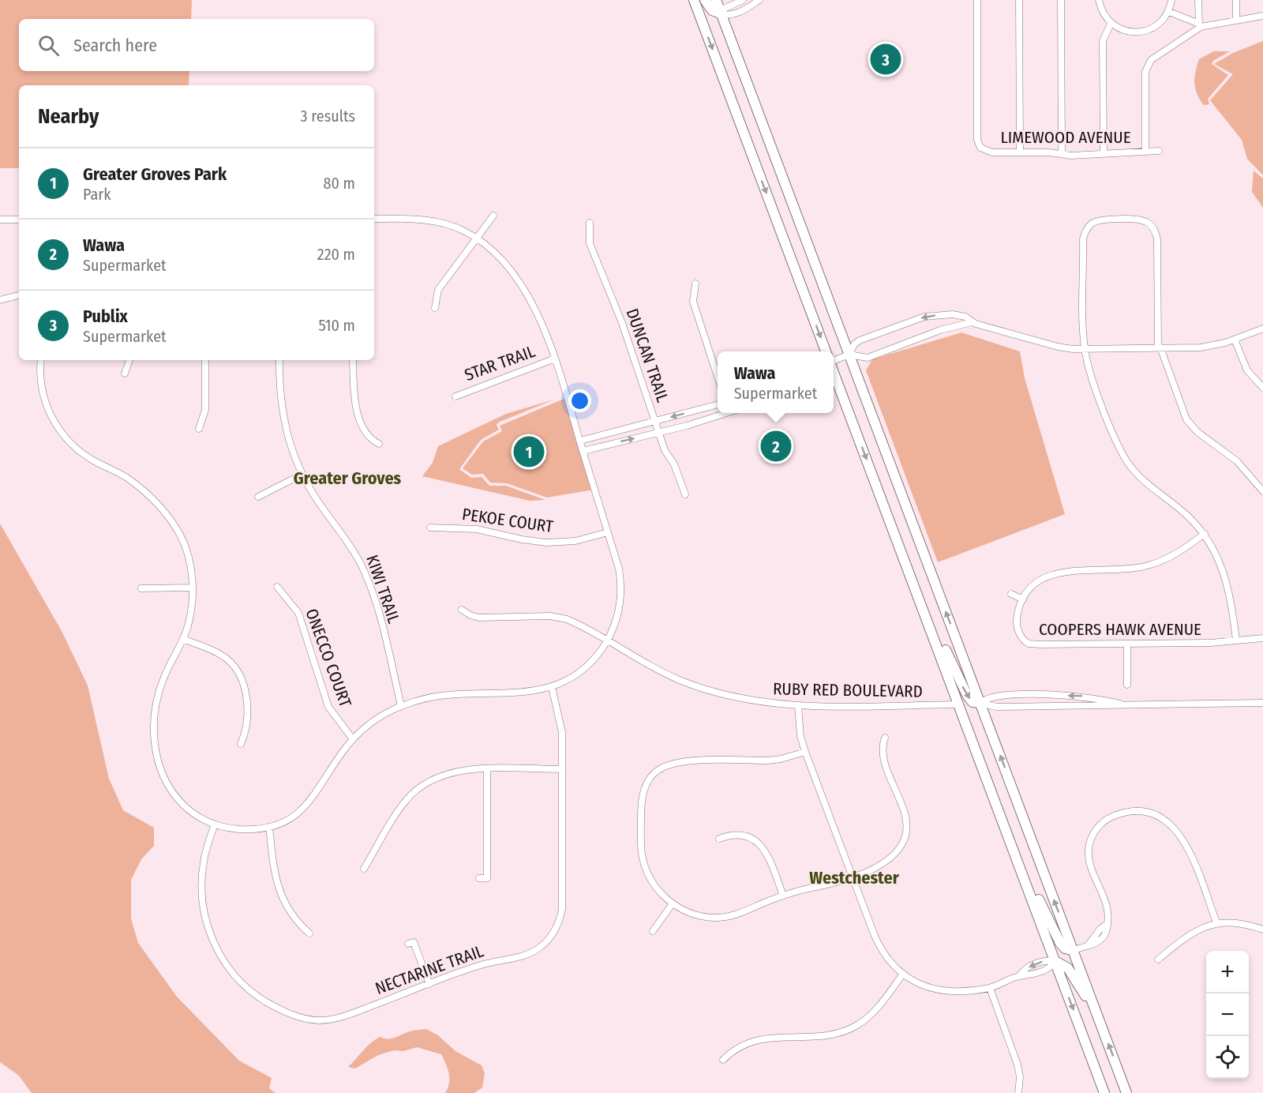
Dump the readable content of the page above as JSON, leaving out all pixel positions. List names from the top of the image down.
{
  "streets": {
    "street": [
      "LIMEWOOD AVENUE",
      "DUNCAN TRAIL",
      "STAR TRAIL",
      "PEKOE COURT",
      "KIWI TRAIL",
      "COOPERS HAWK AVENUE",
      "ONECCO COURT",
      "RUBY RED BOULEVARD",
      "NECTARINE TRAIL"
    ]
  },
  "districts": ["Greater Groves", "Westchester"],
  "page": {
    "search": "Search here",
    "pins": ["3", "2", "1"],
    "heading": ["Nearby", "3 results"],
    "list": [
      {
        "mark": "1",
        "name": "Greater Groves Park",
        "note": "Park",
        "value": "80 m"
      },
      {
        "mark": "2",
        "name": "Wawa",
        "note": "Supermarket",
        "value": "220 m"
      },
      {
        "mark": "3",
        "name": "Publix",
        "note": "Supermarket",
        "value": "510 m"
      }
    ],
    "popup": ["Wawa", "Supermarket"],
    "map_buttons": ["+", "−"]
  }
}
